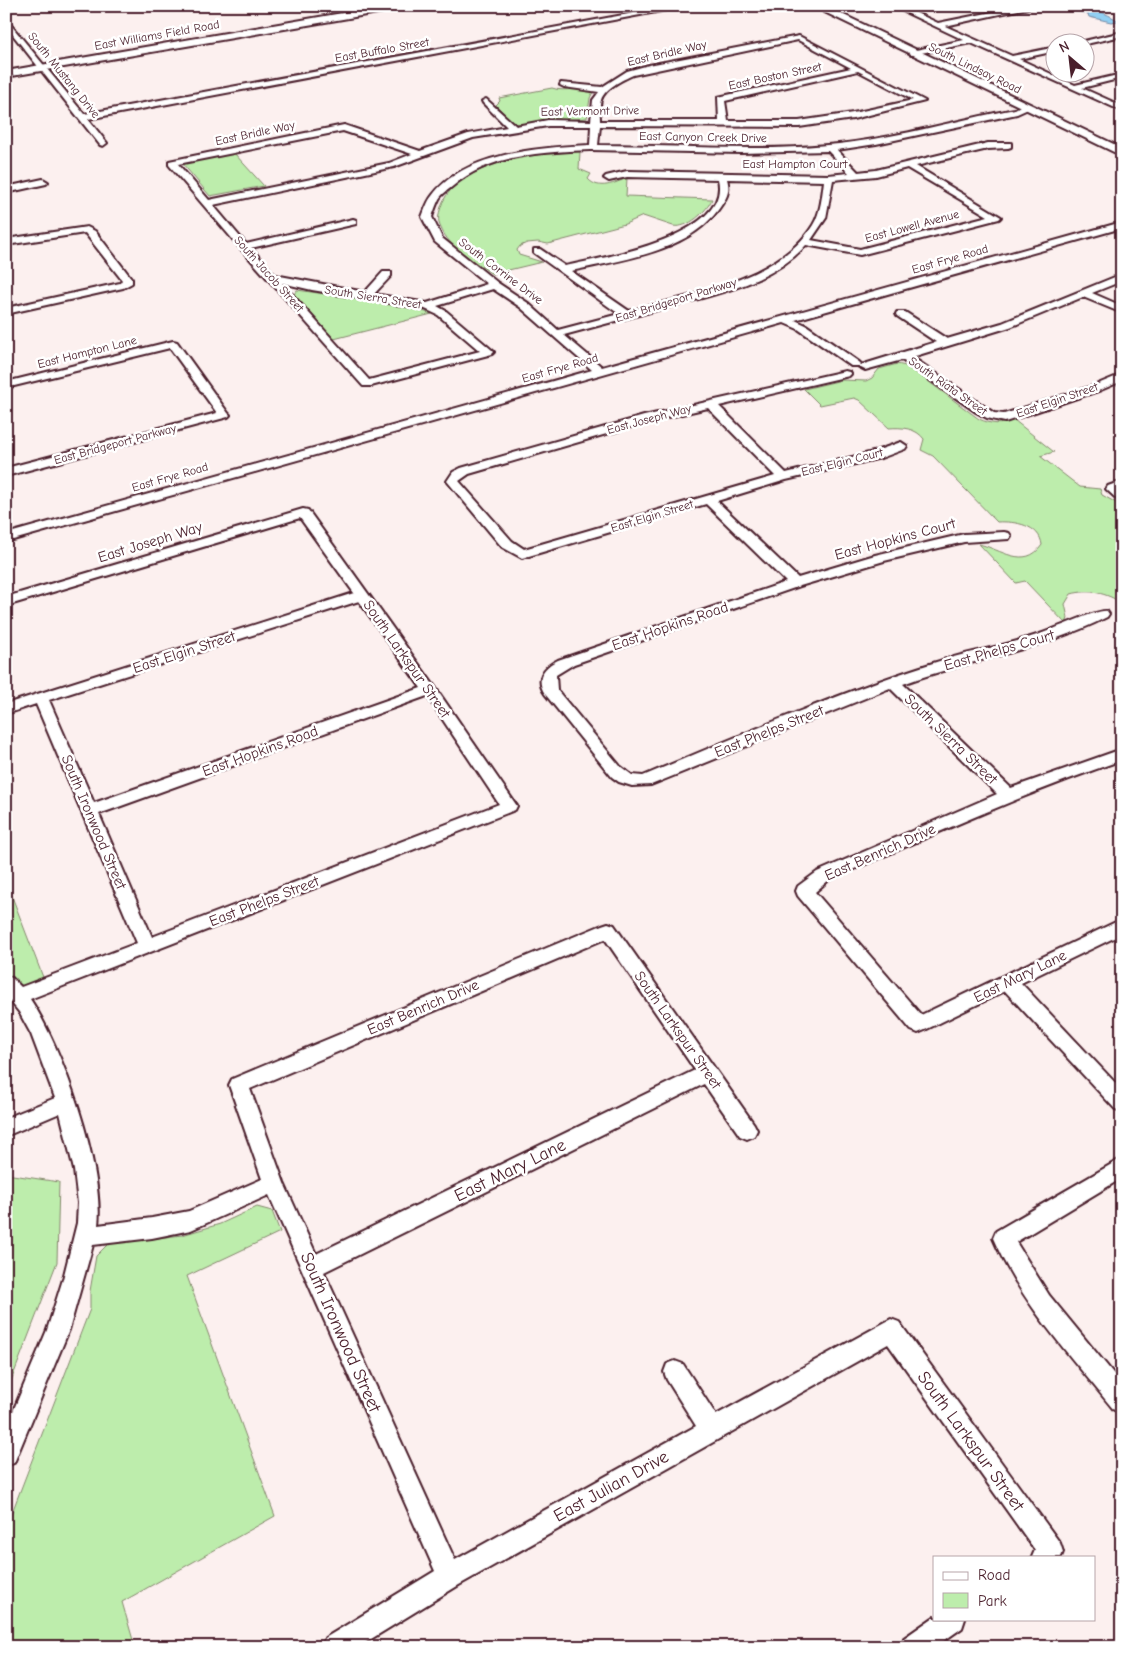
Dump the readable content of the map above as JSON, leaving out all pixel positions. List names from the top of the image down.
{
  "streets": {
    "main road": ["East Williams Field Road", "South Lindsay Road"],
    "street": [
      "East Buffalo Street",
      "East Bridle Way",
      "South Mustang Drive",
      "East Boston Street",
      "East Vermont Drive",
      "East Canyon Creek Drive",
      "East Hampton Court",
      "East Lowell Avenue",
      "East Frye Road",
      "South Corrine Drive",
      "South Jacob Street",
      "South Sierra Street",
      "East Bridgeport Parkway",
      "East Hampton Lane",
      "South Riata Street",
      "East Elgin Street",
      "East Joseph Way",
      "East Elgin Court",
      "East Hopkins Court",
      "East Hopkins Road",
      "East Phelps Court",
      "South Larkspur Street",
      "East Phelps Street",
      "South Ironwood Street",
      "East Benrich Drive",
      "East Mary Lane",
      "East Julian Drive"
    ]
  },
  "crossings": [
    ["East Williams Field Road", "South Mustang Drive"],
    ["East Buffalo Street", "South Mustang Drive"],
    ["East Bridle Way", "East Boston Street"],
    ["East Bridle Way", "East Vermont Drive"],
    ["East Bridle Way", "South Jacob Street"],
    ["South Lindsay Road", "East Canyon Creek Drive"],
    ["East Boston Street", "East Vermont Drive"],
    ["East Vermont Drive", "South Jacob Street"],
    ["East Canyon Creek Drive", "South Corrine Drive"],
    ["East Hampton Court", "East Lowell Avenue"],
    ["East Hampton Court", "East Bridgeport Parkway"],
    ["East Lowell Avenue", "East Bridgeport Parkway"],
    ["East Frye Road", "South Corrine Drive"],
    ["South Corrine Drive", "East Bridgeport Parkway"],
    ["South Jacob Street", "South Sierra Street"],
    ["South Sierra Street", "East Phelps Court"],
    ["South Sierra Street", "East Phelps Street"],
    ["South Sierra Street", "East Benrich Drive"],
    ["East Bridgeport Parkway", "East Hampton Lane"],
    ["South Riata Street", "East Elgin Street"],
    ["South Riata Street", "East Joseph Way"],
    ["East Elgin Street", "East Elgin Court"],
    ["East Elgin Street", "South Larkspur Street"],
    ["East Elgin Street", "South Ironwood Street"],
    ["East Joseph Way", "South Larkspur Street"],
    ["East Hopkins Court", "East Hopkins Road"],
    ["East Hopkins Road", "South Larkspur Street"],
    ["East Hopkins Road", "East Phelps Street"],
    ["East Hopkins Road", "South Ironwood Street"],
    ["East Phelps Court", "East Phelps Street"],
    ["South Larkspur Street", "East Phelps Street"],
    ["South Larkspur Street", "East Benrich Drive"],
    ["South Larkspur Street", "East Mary Lane"],
    ["South Larkspur Street", "East Julian Drive"],
    ["East Phelps Street", "South Ironwood Street"],
    ["South Ironwood Street", "East Benrich Drive"],
    ["South Ironwood Street", "East Mary Lane"],
    ["South Ironwood Street", "East Julian Drive"],
    ["East Benrich Drive", "East Mary Lane"]
  ],
  "legend": ["Road", "Park"],
  "north": "top left"
}
